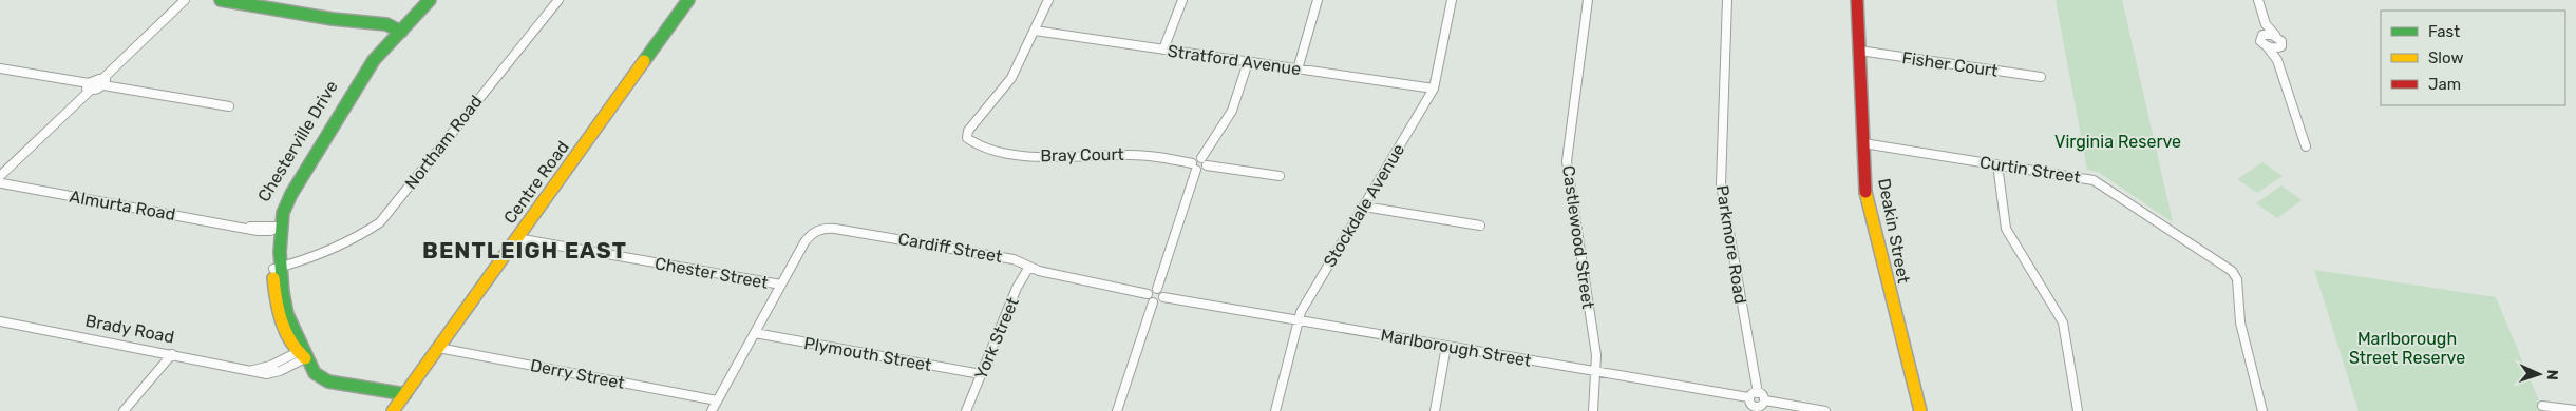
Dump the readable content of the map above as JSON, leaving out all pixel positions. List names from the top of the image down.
{
  "streets": {
    "street": [
      "Stratford Avenue",
      "Fisher Court",
      "Chesterville Drive",
      "Northam Road",
      "Bray Court",
      "Curtin Street",
      "Centre Road",
      "Almurta Road",
      "Stockdale Avenue",
      "Deakin Street",
      "Castlewood Street",
      "Parkmore Road",
      "Cardiff Street",
      "Chester Street",
      "Brady Road",
      "York Street",
      "Marlborough Street",
      "Plymouth Street",
      "Derry Street"
    ]
  },
  "crossings": [
    ["Stratford Avenue", "Bray Court"],
    ["Stratford Avenue", "Stockdale Avenue"],
    ["Fisher Court", "Deakin Street"],
    ["Chesterville Drive", "Northam Road"],
    ["Chesterville Drive", "Almurta Road"],
    ["Chesterville Drive", "Brady Road"],
    ["Curtin Street", "Deakin Street"],
    ["Centre Road", "Chester Street"],
    ["Centre Road", "Derry Street"],
    ["Stockdale Avenue", "Marlborough Street"],
    ["Castlewood Street", "Marlborough Street"],
    ["Parkmore Road", "Marlborough Street"],
    ["Cardiff Street", "Chester Street"],
    ["Cardiff Street", "York Street"],
    ["Cardiff Street", "Marlborough Street"],
    ["Cardiff Street", "Plymouth Street"],
    ["Cardiff Street", "Derry Street"],
    ["York Street", "Plymouth Street"]
  ],
  "districts": ["BENTLEIGH EAST"],
  "parks": ["Virginia Reserve", "Marlborough Street Reserve"],
  "legend": ["Fast", "Slow", "Jam"],
  "north": "right"
}
